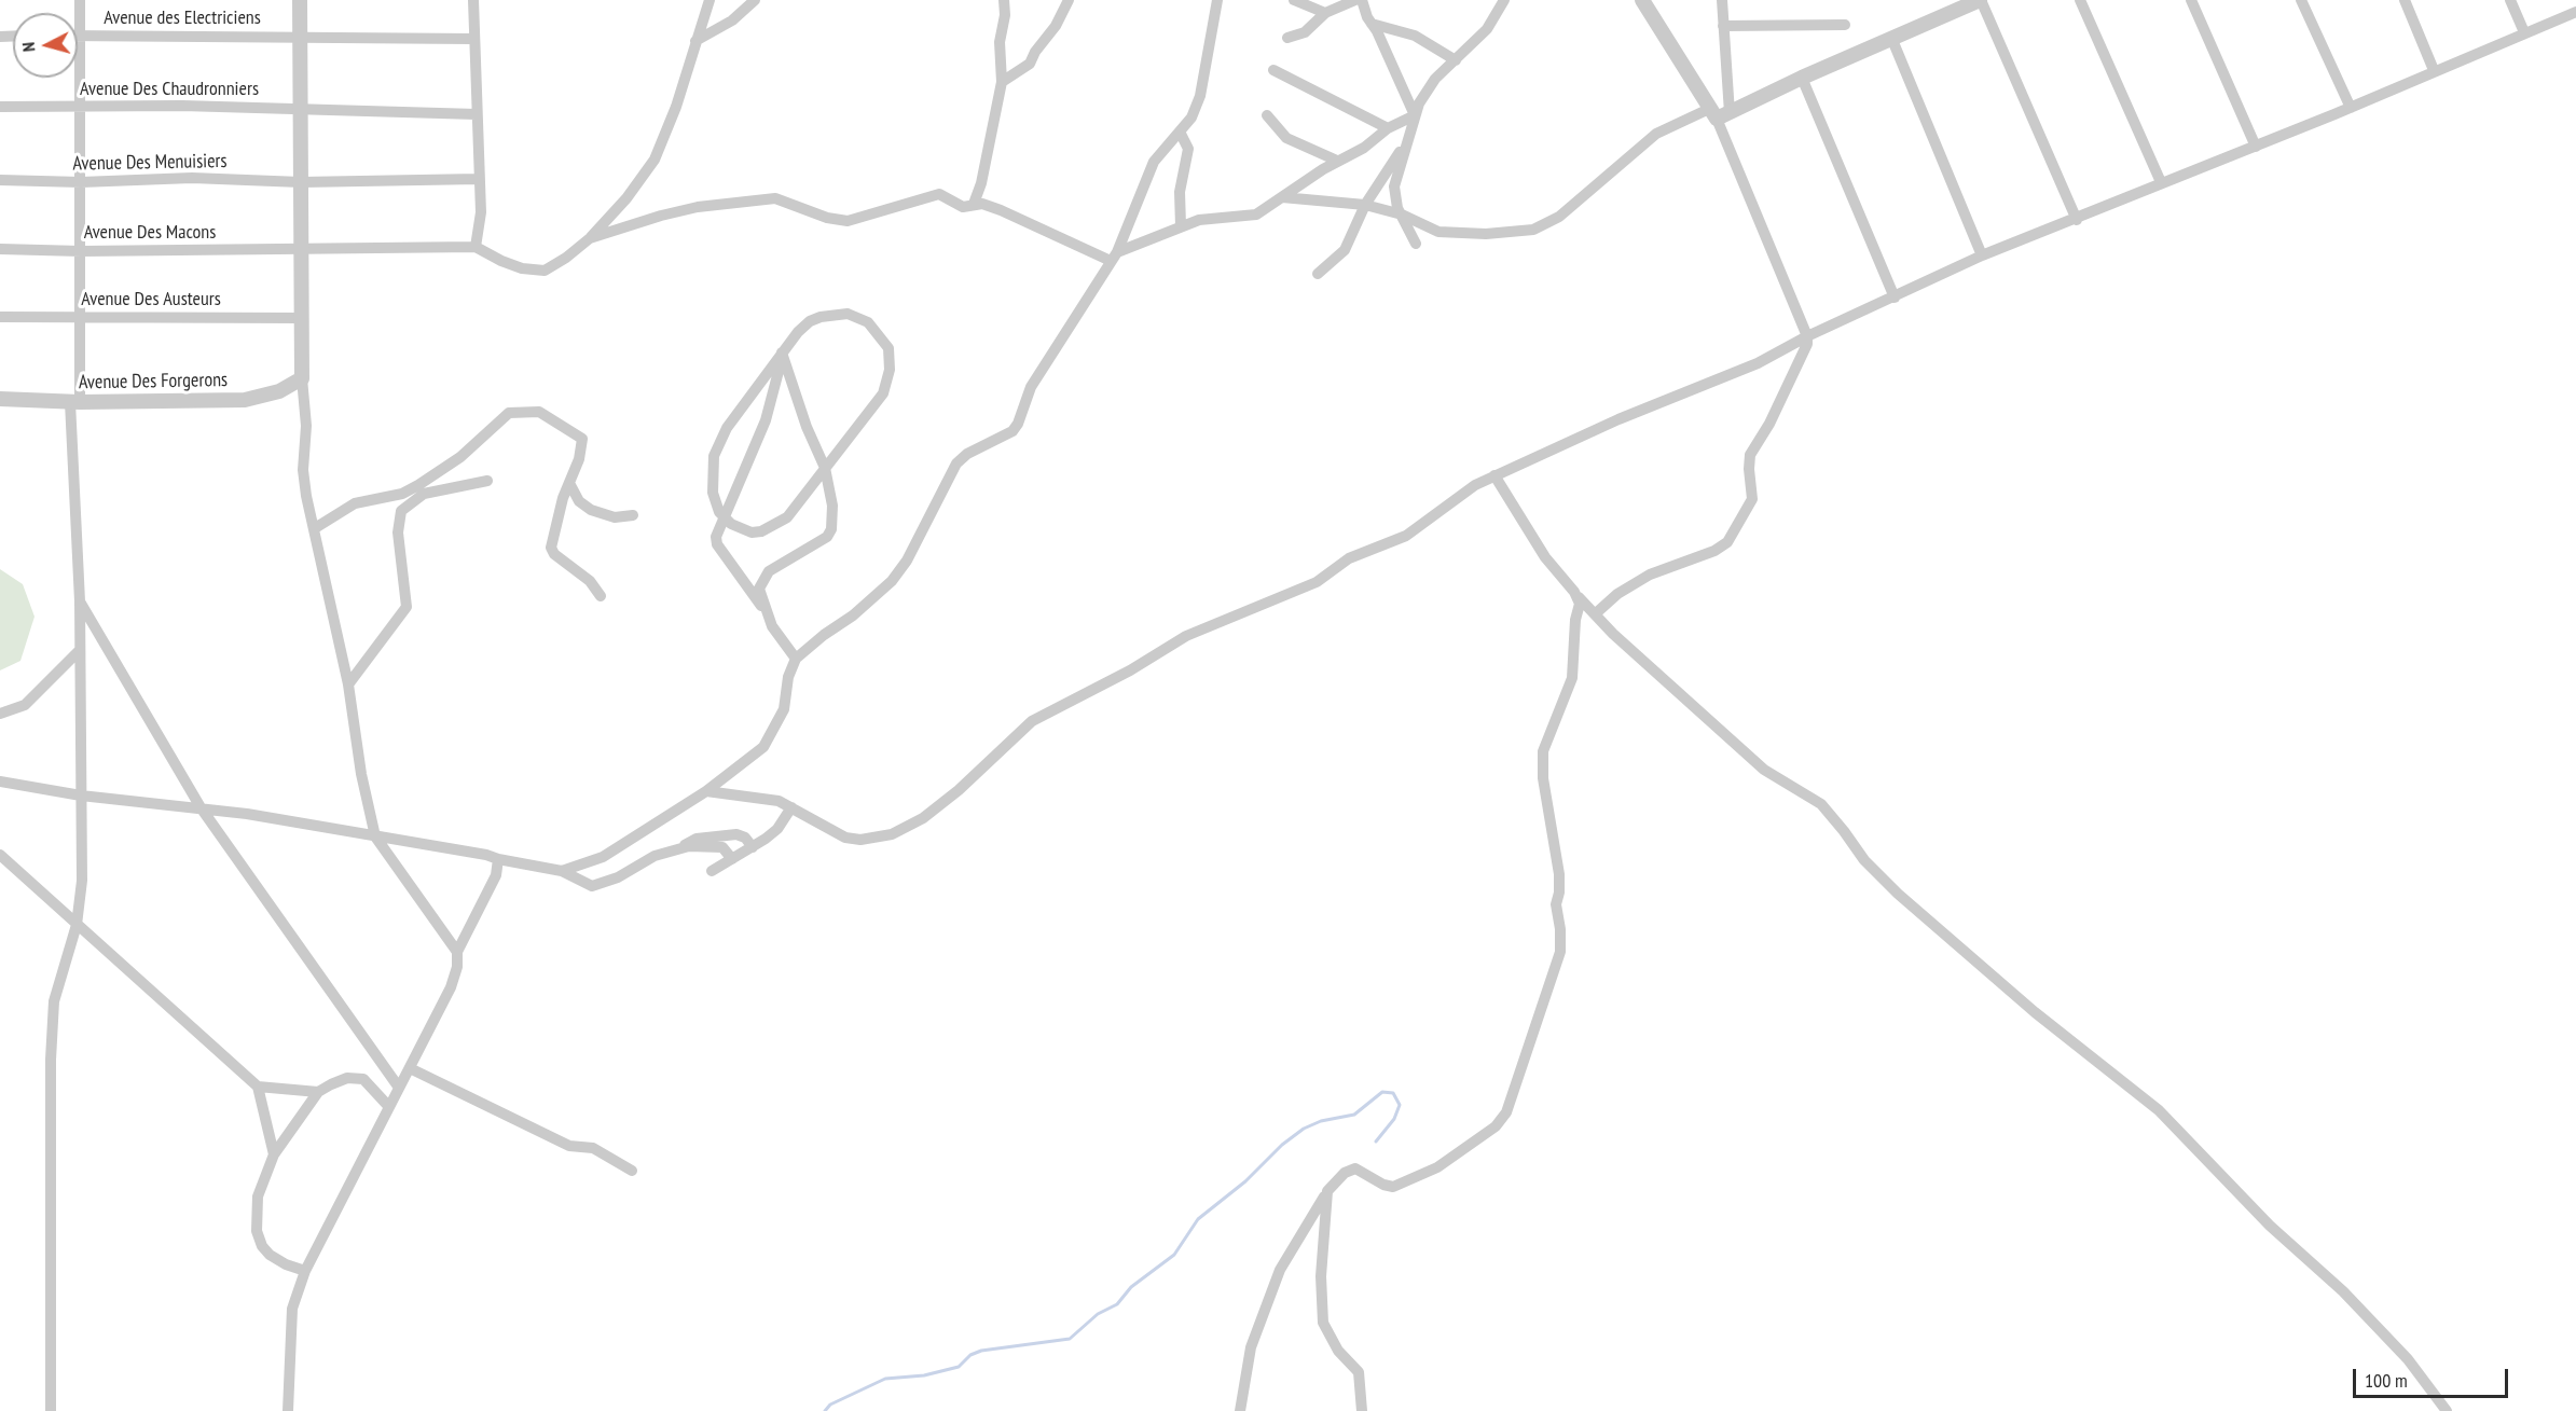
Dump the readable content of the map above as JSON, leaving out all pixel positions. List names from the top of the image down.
{
  "streets": {
    "street": [
      "Avenue des Electriciens",
      "Avenue Des Chaudronniers",
      "Avenue Des Menuisiers",
      "Avenue Des Macons",
      "Avenue Des Austeurs",
      "Avenue Des Forgerons"
    ]
  },
  "scale_bar": "100 m",
  "north": "left"
}
